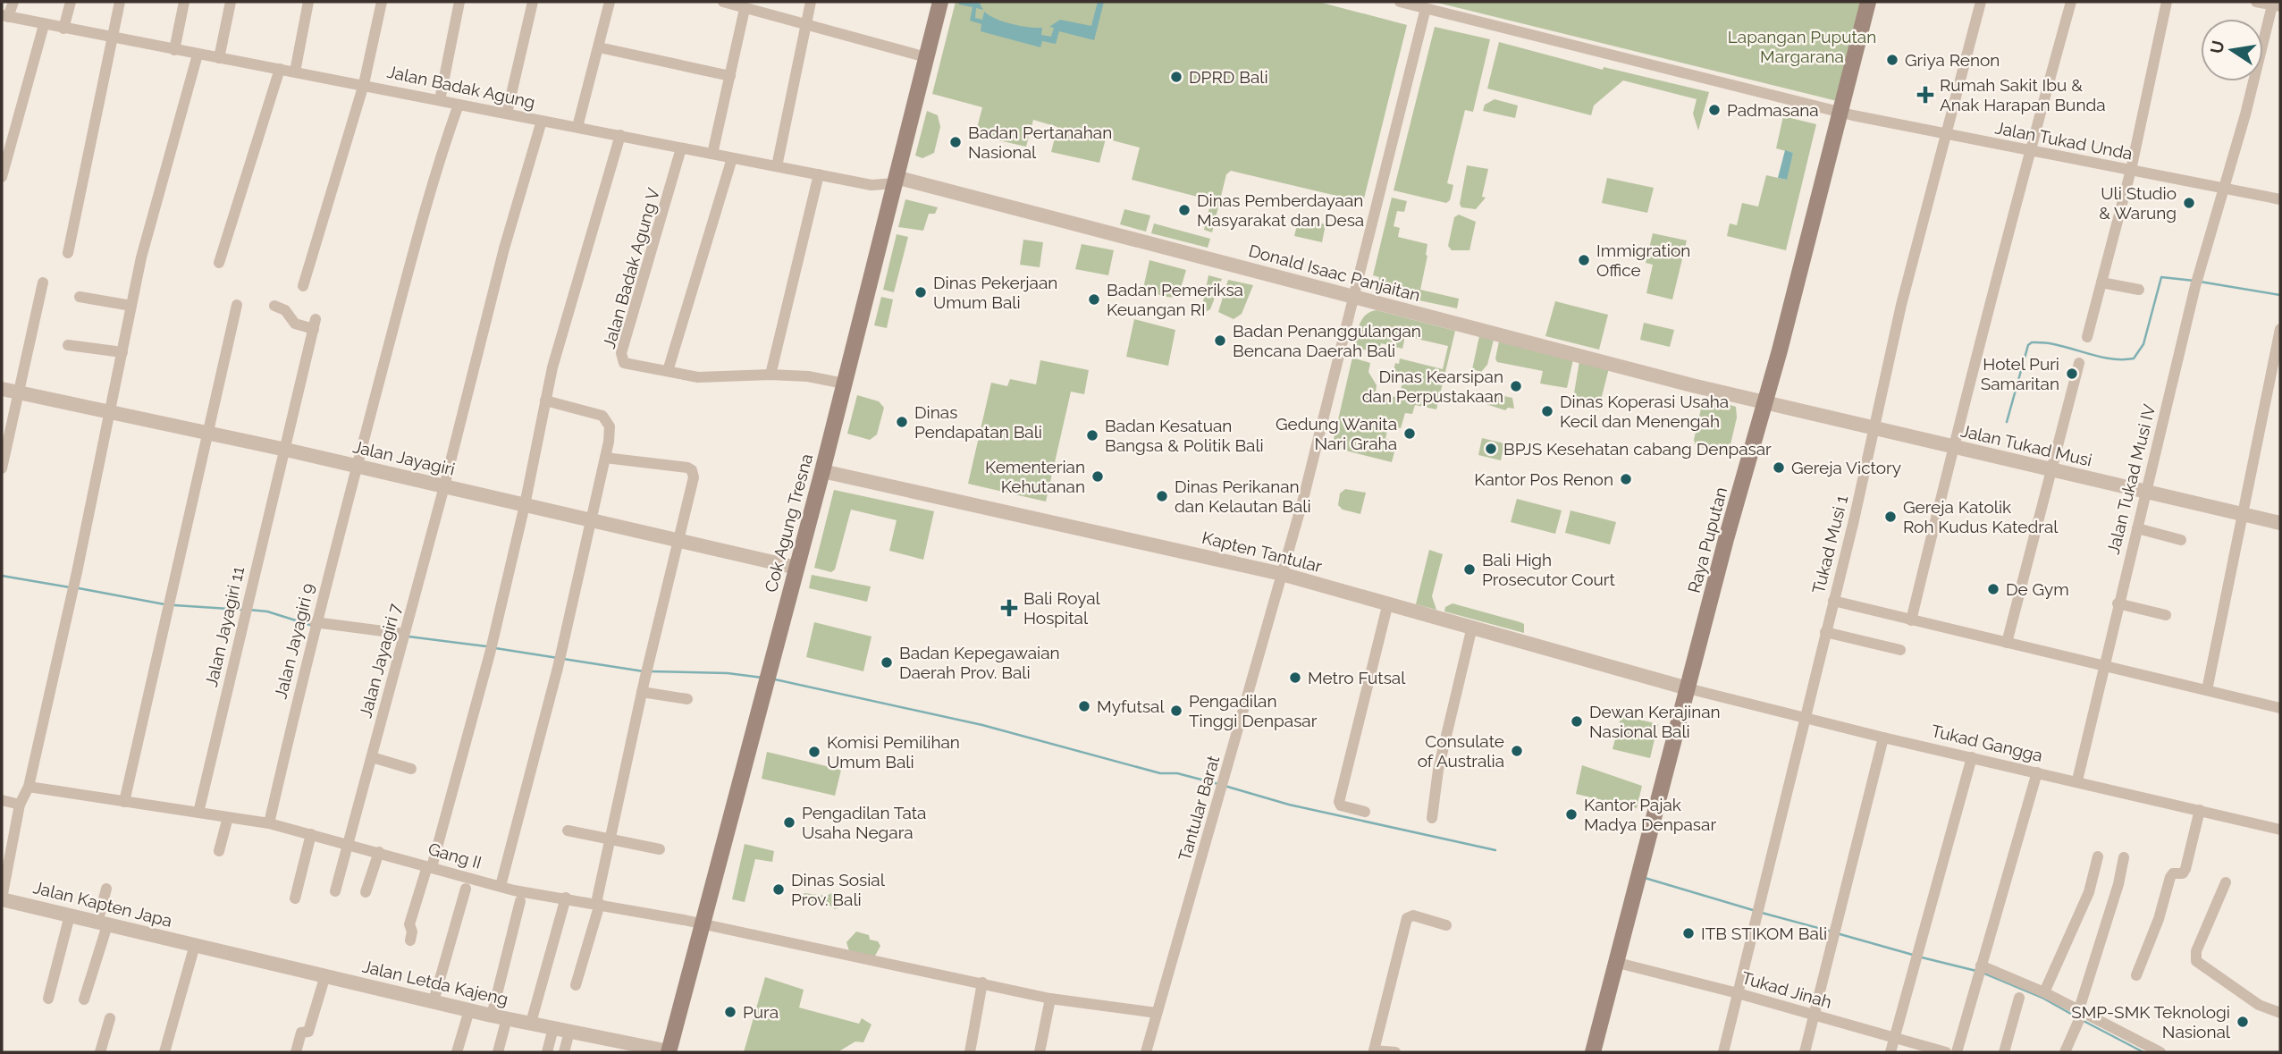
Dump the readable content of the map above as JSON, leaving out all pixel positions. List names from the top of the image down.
{
  "streets": {
    "main road": ["Cok Agung Tresna", "Raya Puputan"],
    "street": [
      "Jalan Badak Agung",
      "Jalan Tukad Unda",
      "Jalan Badak Agung V",
      "Donald Isaac Panjaitan",
      "Jalan Tukad Musi",
      "Jalan Jayagiri",
      "Jalan Tukad Musi IV",
      "Tukad Musi 1",
      "Kapten Tantular",
      "Jalan Jayagiri 11",
      "Jalan Jayagiri 9",
      "Jalan Jayagiri 7",
      "Tukad Gangga",
      "Tantular Barat",
      "Gang II",
      "Jalan Kapten Japa",
      "Jalan Letda Kajeng",
      "Tukad Jinah"
    ]
  },
  "crossings": [
    ["Jalan Badak Agung", "Jalan Badak Agung V"],
    ["Jalan Badak Agung", "Donald Isaac Panjaitan"],
    ["Jalan Badak Agung", "Cok Agung Tresna"],
    ["Jalan Badak Agung", "Jalan Jayagiri 9"],
    ["Jalan Badak Agung", "Jalan Jayagiri 7"],
    ["Jalan Tukad Unda", "Jalan Tukad Musi IV"],
    ["Jalan Tukad Unda", "Raya Puputan"],
    ["Jalan Tukad Unda", "Tukad Musi 1"],
    ["Jalan Tukad Unda", "Tantular Barat"],
    ["Jalan Badak Agung V", "Cok Agung Tresna"],
    ["Donald Isaac Panjaitan", "Jalan Tukad Musi"],
    ["Donald Isaac Panjaitan", "Cok Agung Tresna"],
    ["Donald Isaac Panjaitan", "Raya Puputan"],
    ["Donald Isaac Panjaitan", "Tantular Barat"],
    ["Jalan Tukad Musi", "Jalan Tukad Musi IV"],
    ["Jalan Tukad Musi", "Raya Puputan"],
    ["Jalan Tukad Musi", "Tukad Musi 1"],
    ["Jalan Jayagiri", "Cok Agung Tresna"],
    ["Jalan Jayagiri", "Jalan Jayagiri 11"],
    ["Jalan Jayagiri", "Jalan Jayagiri 9"],
    ["Jalan Jayagiri", "Jalan Jayagiri 7"],
    ["Jalan Tukad Musi IV", "Tukad Gangga"],
    ["Cok Agung Tresna", "Kapten Tantular"],
    ["Cok Agung Tresna", "Gang II"],
    ["Cok Agung Tresna", "Jalan Letda Kajeng"],
    ["Raya Puputan", "Kapten Tantular"],
    ["Raya Puputan", "Tukad Gangga"],
    ["Raya Puputan", "Tukad Jinah"],
    ["Tukad Musi 1", "Tukad Gangga"],
    ["Tukad Musi 1", "Tukad Jinah"],
    ["Kapten Tantular", "Tukad Gangga"],
    ["Kapten Tantular", "Tantular Barat"],
    ["Jalan Jayagiri 11", "Gang II"],
    ["Jalan Jayagiri 9", "Gang II"],
    ["Jalan Jayagiri 7", "Gang II"],
    ["Tantular Barat", "Gang II"],
    ["Jalan Kapten Japa", "Jalan Letda Kajeng"]
  ],
  "parks": ["Lapangan Puputan Margarana"],
  "places": {
    "other": [
      "Griya Renon",
      "DPRD Bali",
      "Padmasana",
      "Badan Pertanahan Nasional",
      "Uli Studio & Warung",
      "Dinas Pemberdayaan Masyarakat dan Desa",
      "Immigration Office",
      "Dinas Pekerjaan Umum Bali",
      "Badan Pemeriksa Keuangan RI",
      "Badan Penanggulangan Bencana Daerah Bali",
      "Hotel Puri Samaritan",
      "Dinas Kearsipan dan Perpustakaan",
      "Dinas Koperasi Usaha Kecil dan Menengah",
      "Dinas Pendapatan Bali",
      "Gedung Wanita Nari Graha",
      "Badan Kesatuan Bangsa & Politik Bali",
      "BPJS Kesehatan cabang Denpasar",
      "Gereja Victory",
      "Kementerian Kehutanan",
      "Kantor Pos Renon",
      "Dinas Perikanan dan Kelautan Bali",
      "Gereja Katolik Roh Kudus Katedral",
      "Bali High Prosecutor Court",
      "De Gym",
      "Badan Kepegawaian Daerah Prov. Bali",
      "Metro Futsal",
      "Myfutsal",
      "Pengadilan Tinggi Denpasar",
      "Dewan Kerajinan Nasional Bali",
      "Consulate of Australia",
      "Komisi Pemilihan Umum Bali",
      "Kantor Pajak Madya Denpasar",
      "Pengadilan Tata Usaha Negara",
      "Dinas Sosial Prov. Bali",
      "ITB STIKOM Bali",
      "Pura",
      "SMP-SMK Teknologi Nasional"
    ],
    "health": ["Rumah Sakit Ibu & Anak Harapan Bunda", "Bali Royal Hospital"]
  },
  "north": "left"
}
